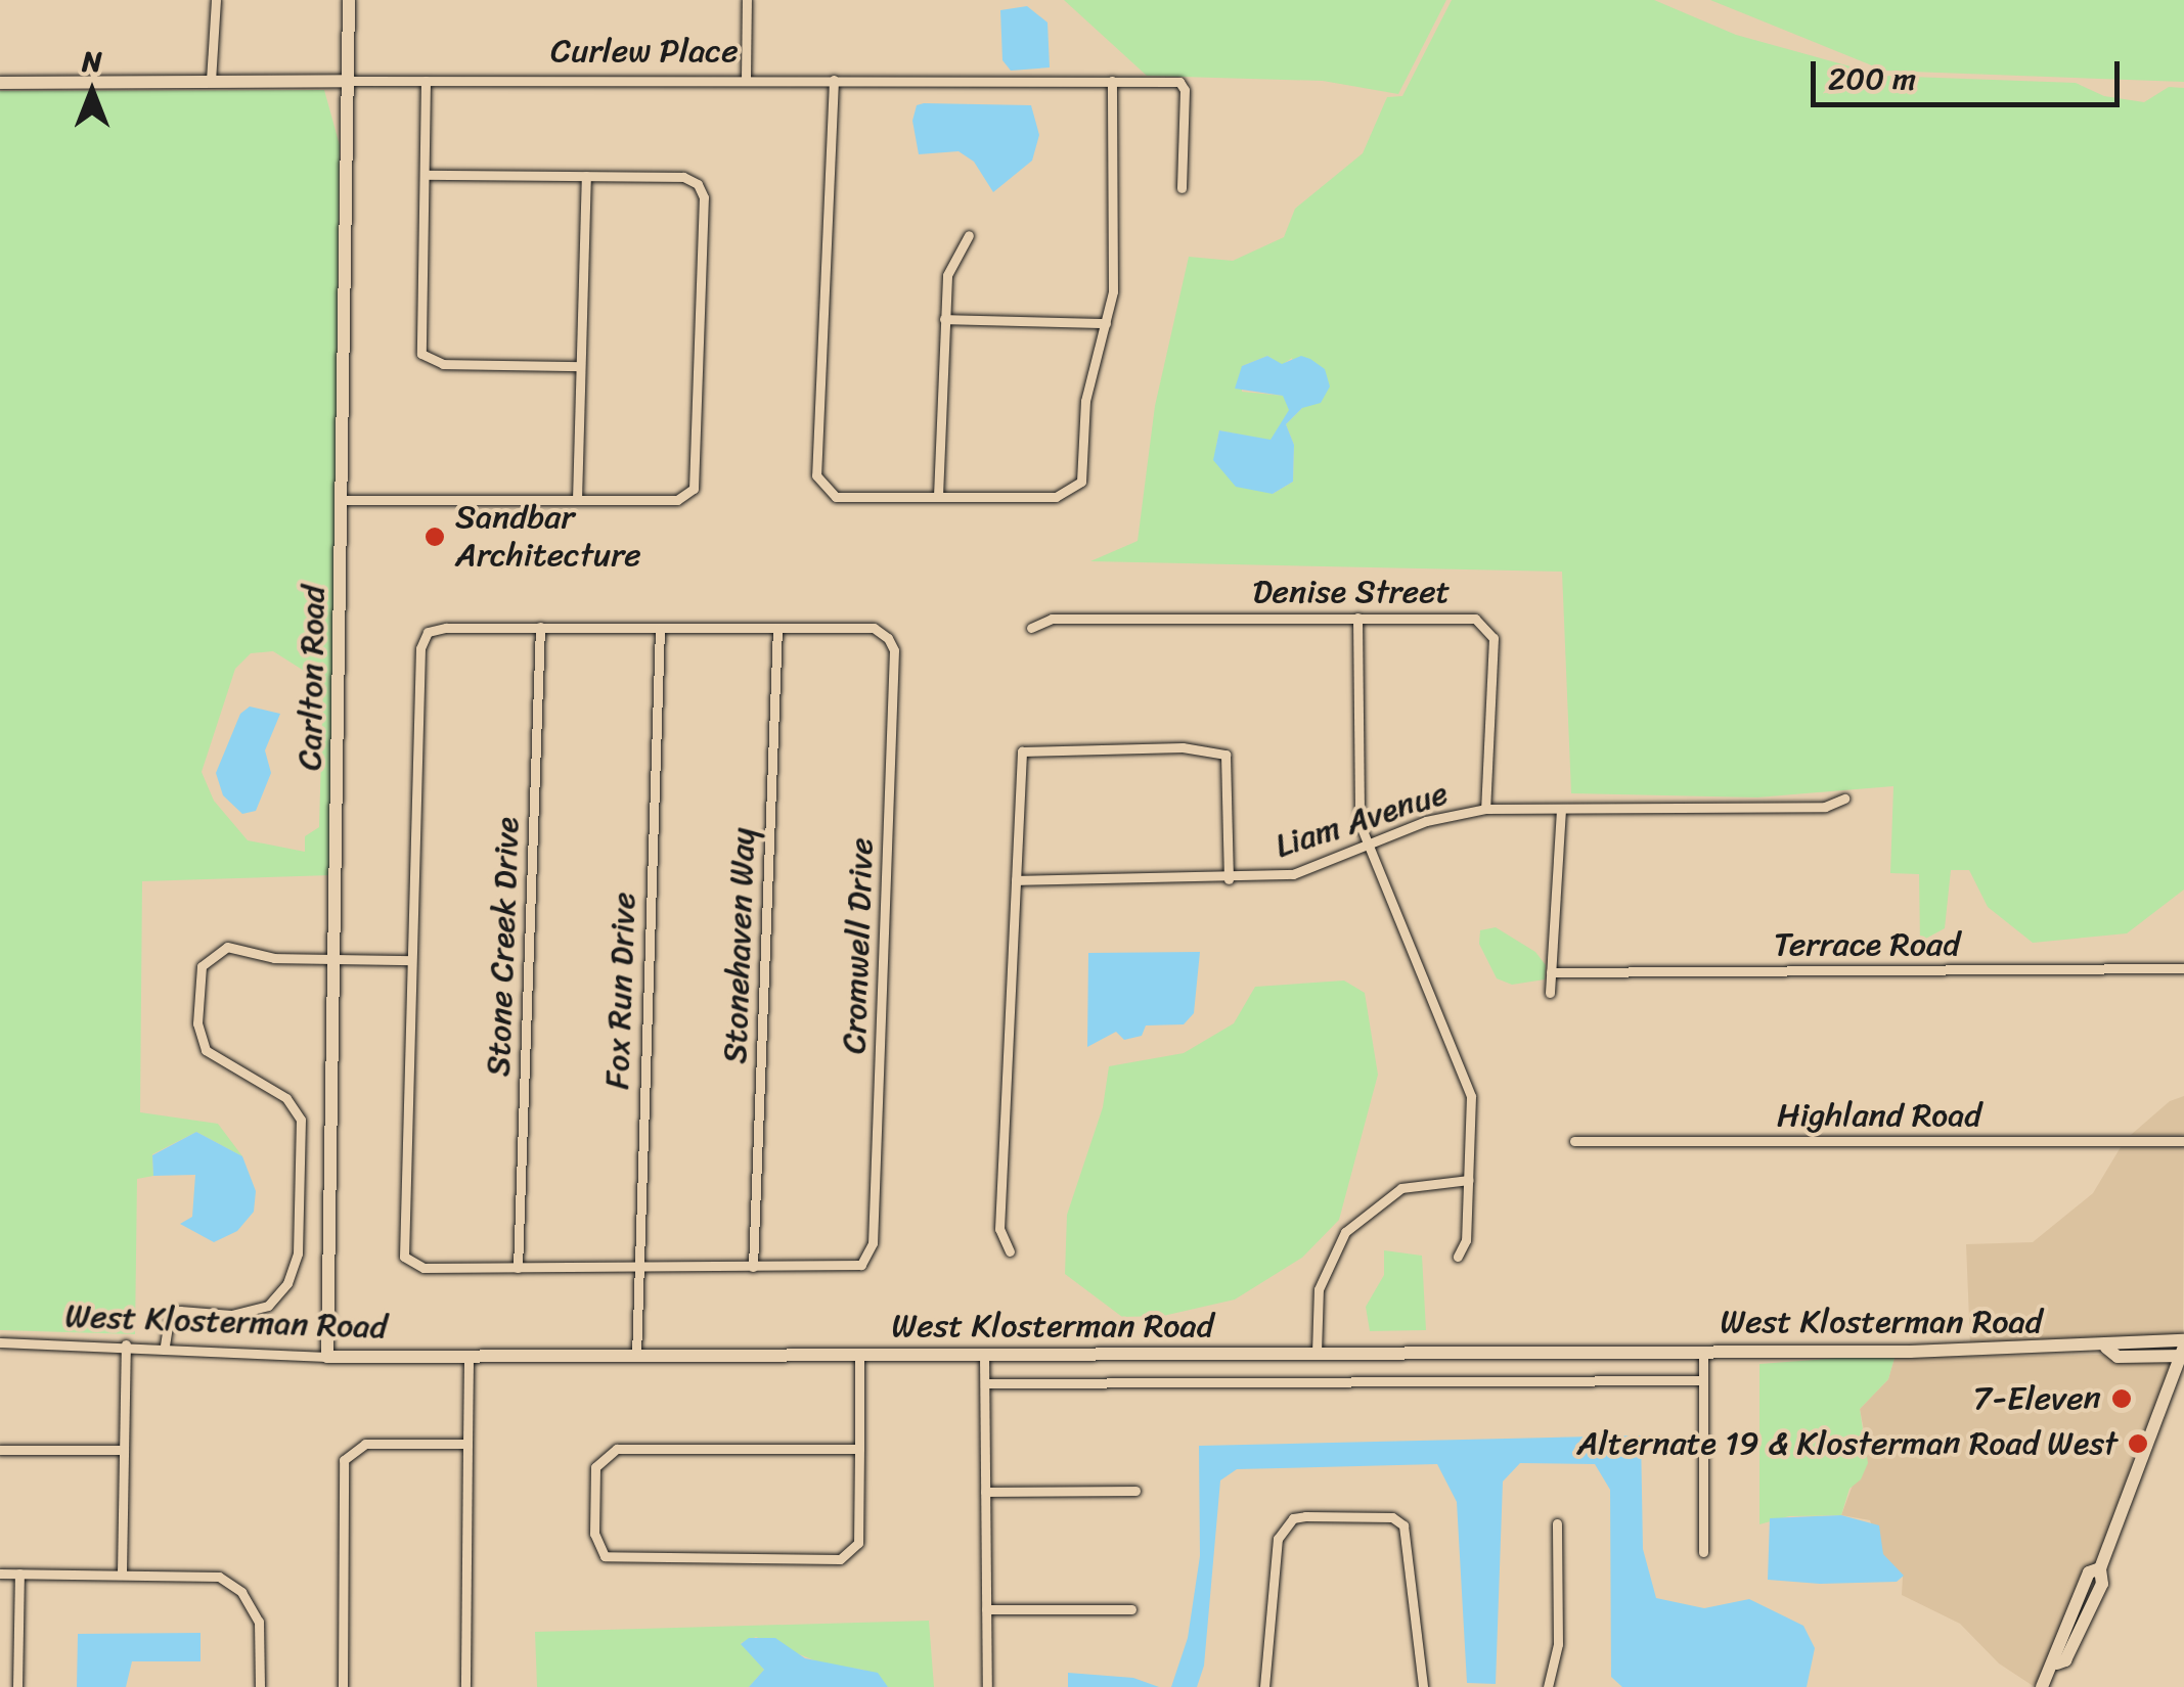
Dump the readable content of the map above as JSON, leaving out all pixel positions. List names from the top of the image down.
{
  "streets": {
    "street": [
      "Curlew Place",
      "Denise Street",
      "Carlton Road",
      "Liam Avenue",
      "Terrace Road",
      "Stonehaven Way",
      "Cromwell Drive",
      "Stone Creek Drive",
      "Fox Run Drive",
      "Highland Road",
      "West Klosterman Road"
    ]
  },
  "crossings": [
    ["Curlew Place", "Carlton Road"],
    ["Denise Street", "Liam Avenue"],
    ["Carlton Road", "West Klosterman Road"],
    ["Stonehaven Way", "Cromwell Drive"],
    ["Fox Run Drive", "West Klosterman Road"]
  ],
  "places": ["Sandbar Architecture", "7-Eleven", "Alternate 19 & Klosterman Road West"],
  "scale_bar": "200 m",
  "north": "top"
}
